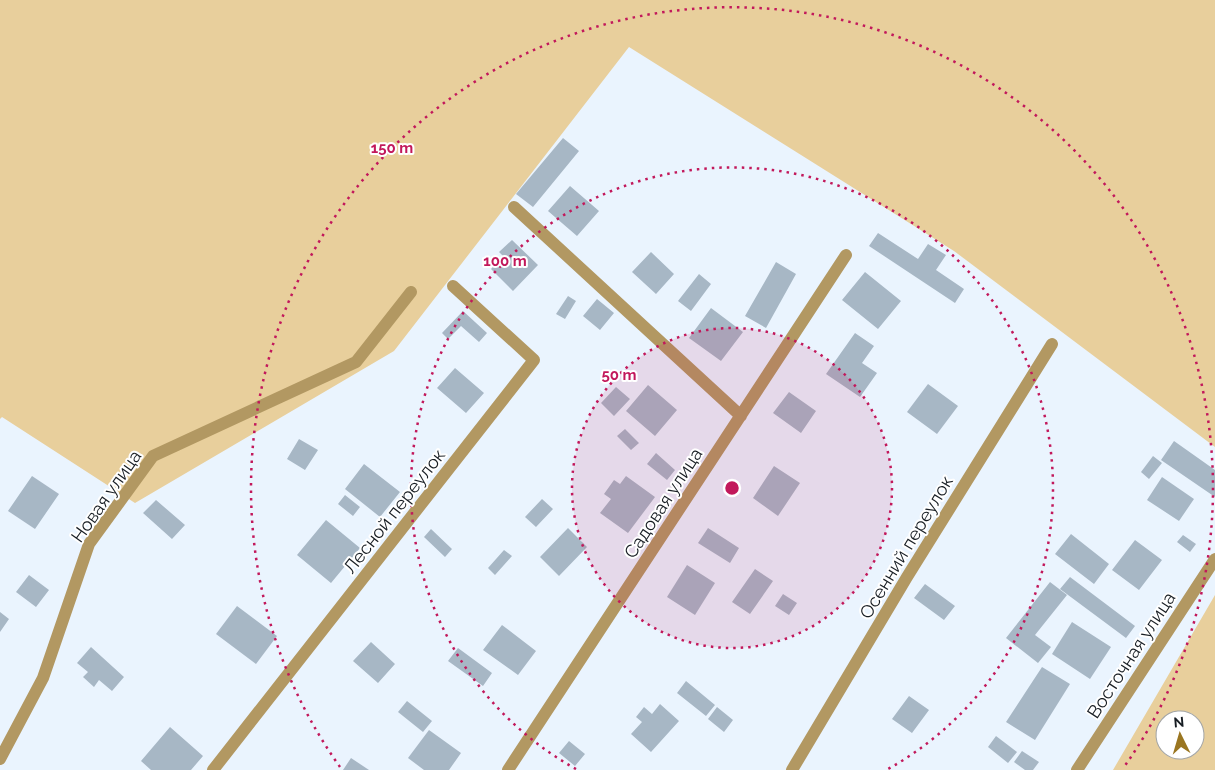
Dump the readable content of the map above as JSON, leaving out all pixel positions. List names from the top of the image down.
{
  "streets": {
    "street": [
      "Новая улица",
      "Садовая улица",
      "Лесной переулок",
      "Осенний переулок",
      "Восточная улица"
    ]
  },
  "north": "top",
  "rings": ["150 m", "100 m", "50 m"]
}
